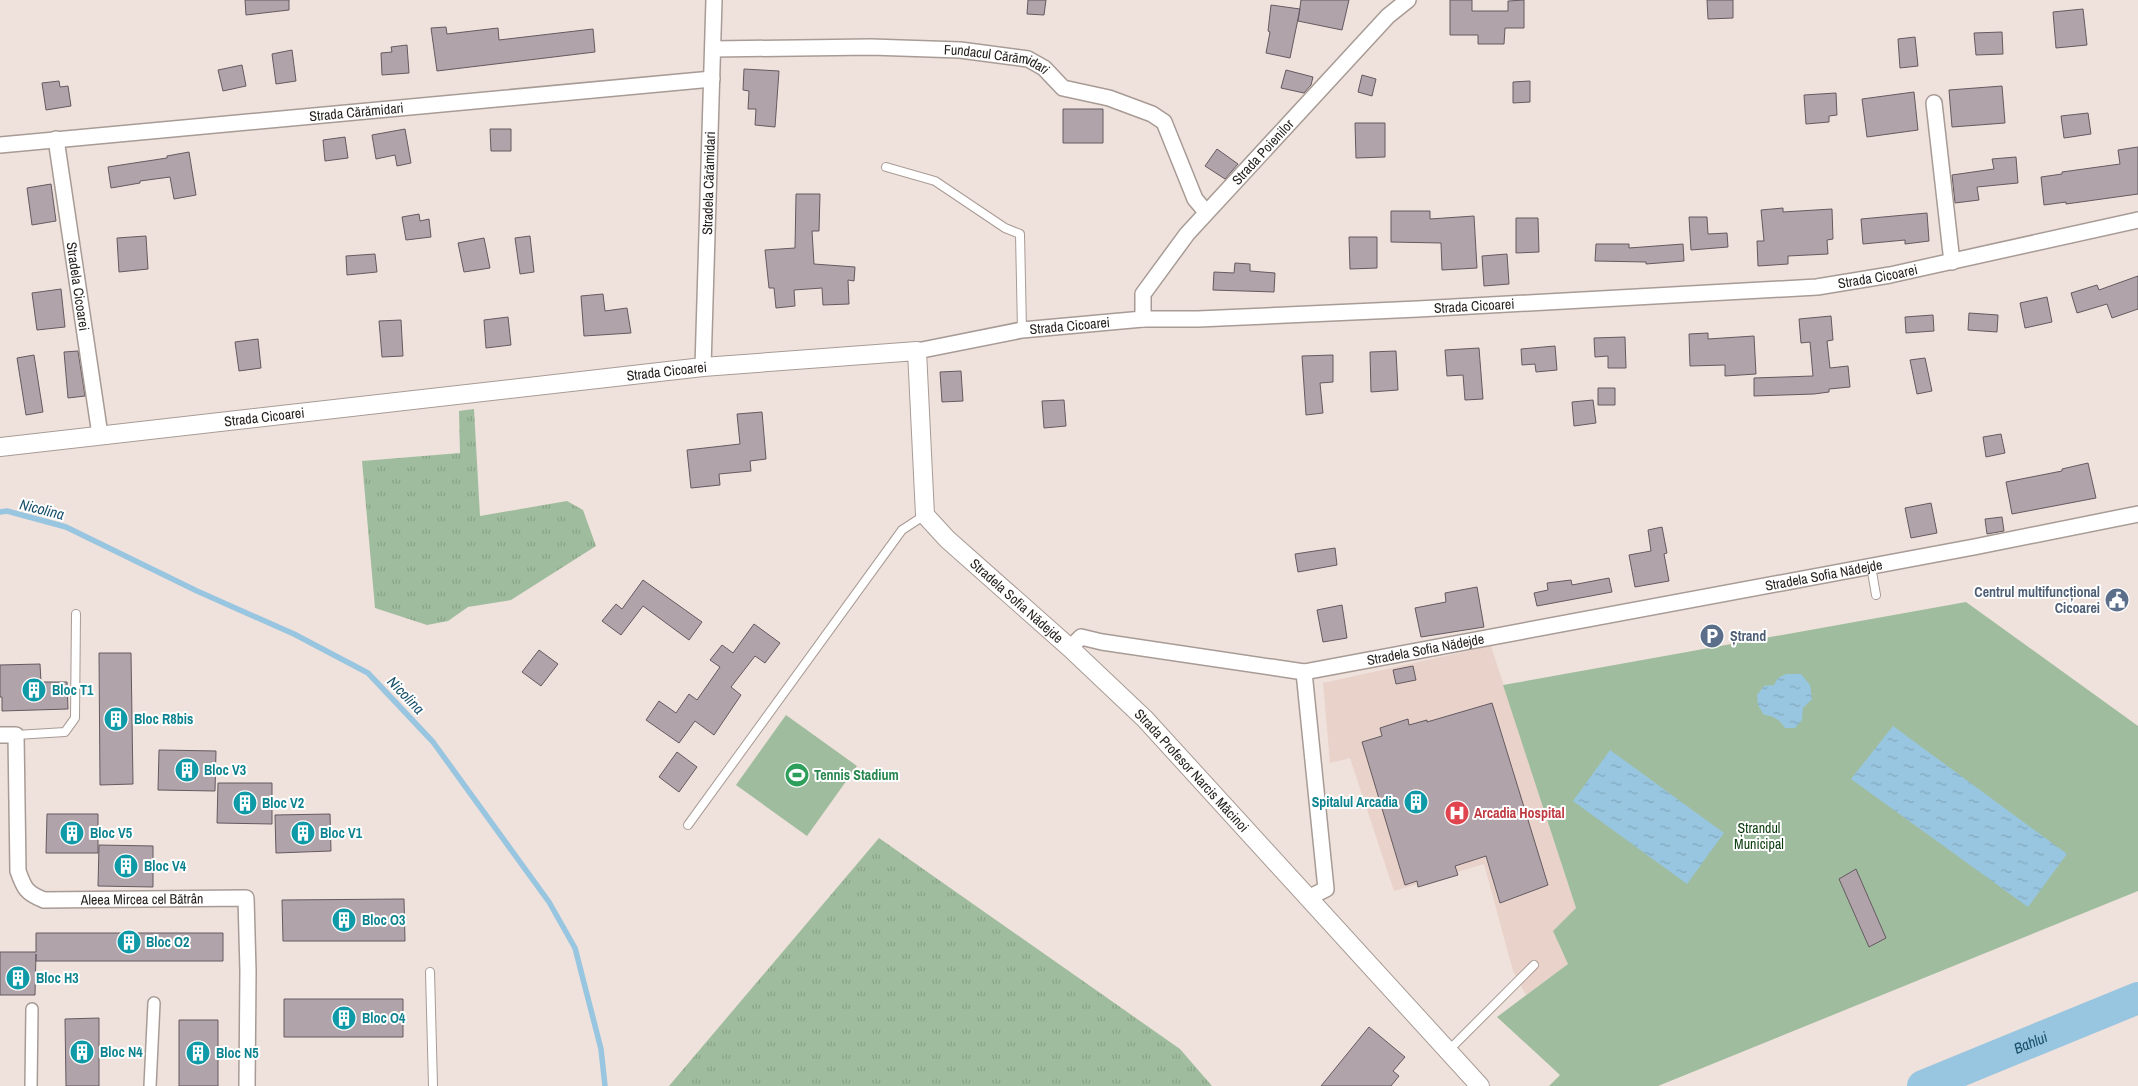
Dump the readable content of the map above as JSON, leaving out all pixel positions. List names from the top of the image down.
{
  "streets": {
    "street": [
      "Fundacul Cărămidari",
      "Strada Cărămidari",
      "Strada Poienilor",
      "Stradela Cărămidari",
      "Strada Cicoarei",
      "Stradela Cicoarei",
      "Stradela Sofia Nădejde",
      "Strada Profesor Narcis Măcinoi",
      "Aleea Mircea cel Bătrân"
    ]
  },
  "crossings": [
    ["Fundacul Cărămidari", "Strada Poienilor"],
    ["Fundacul Cărămidari", "Stradela Cărămidari"],
    ["Strada Cărămidari", "Stradela Cărămidari"],
    ["Strada Cărămidari", "Stradela Cicoarei"],
    ["Strada Poienilor", "Strada Cicoarei"],
    ["Stradela Cărămidari", "Strada Cicoarei"],
    ["Strada Cicoarei", "Stradela Cicoarei"],
    ["Stradela Sofia Nădejde", "Strada Profesor Narcis Măcinoi"]
  ],
  "water": ["Nicolina", "Bahlui"],
  "parks": ["Ștrandul Municipal"],
  "places": {
    "public building": ["Centrul multifuncțional Cicoarei"],
    "parking": ["Ștrand"],
    "building": [
      "Bloc T1",
      "Bloc R8bis",
      "Bloc V3",
      "Spitalul Arcadia",
      "Bloc V2",
      "Bloc V5",
      "Bloc V1",
      "Bloc V4",
      "Bloc O3",
      "Bloc O2",
      "Bloc H3",
      "Bloc O4",
      "Bloc N4",
      "Bloc N5"
    ],
    "sports": ["Tennis Stadium"],
    "hospital": ["Arcadia Hospital"]
  }
}
